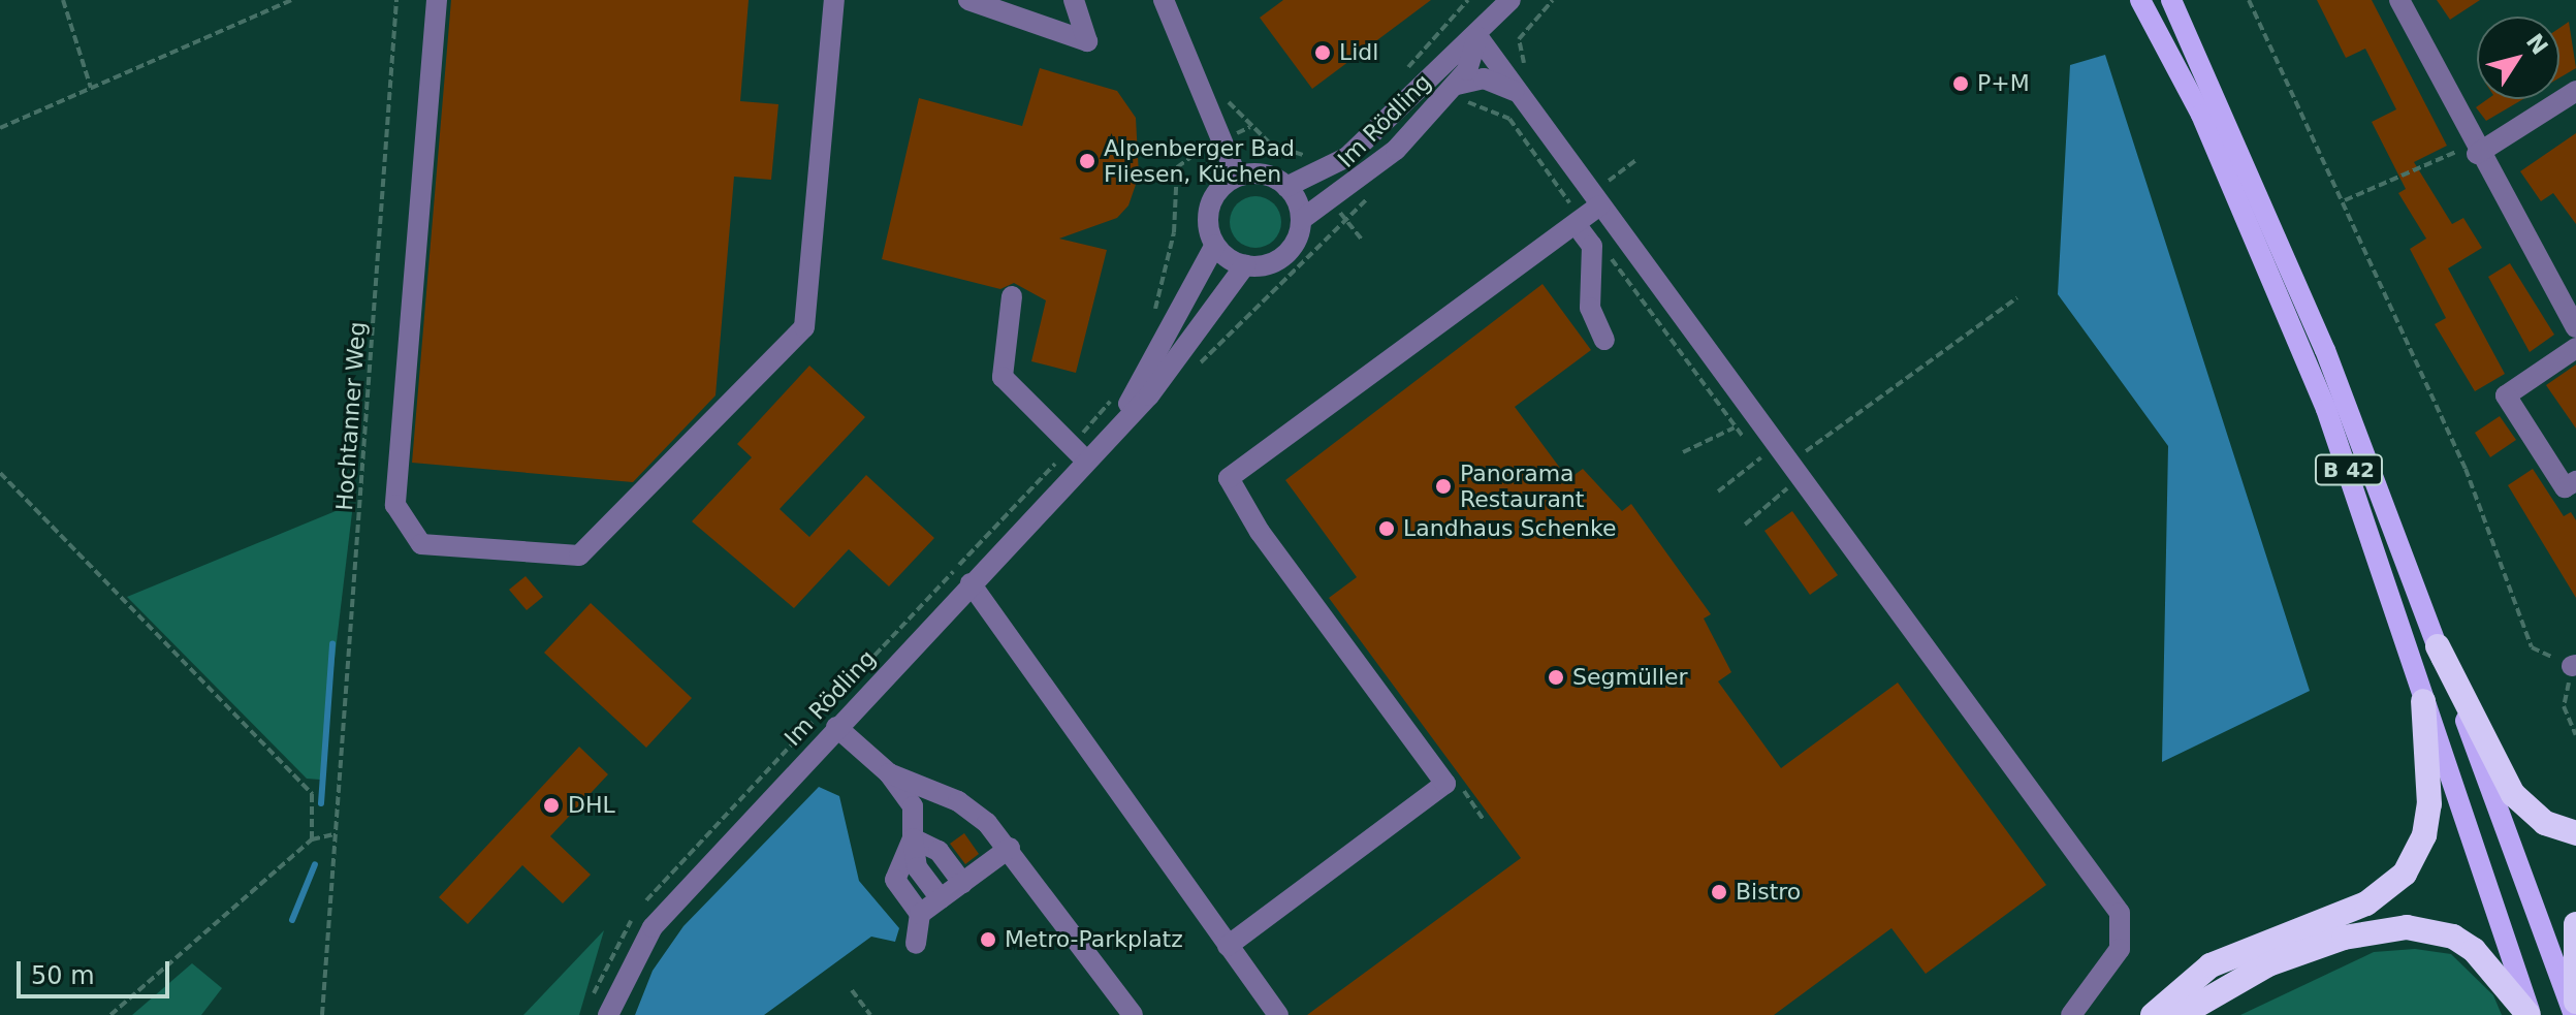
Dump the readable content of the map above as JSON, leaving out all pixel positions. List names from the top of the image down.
{
  "streets": {
    "main road": ["B 42"],
    "street": ["Im Rödling"],
    "path": ["Hochtanner Weg"]
  },
  "places": [
    "Lidl",
    "P+M",
    "Alpenberger Bad Fliesen, Küchen",
    "Panorama Restaurant",
    "Landhaus Schenke",
    "Segmüller",
    "DHL",
    "Bistro",
    "Metro-Parkplatz"
  ],
  "scale_bar": "50 m",
  "north": "top right"
}
